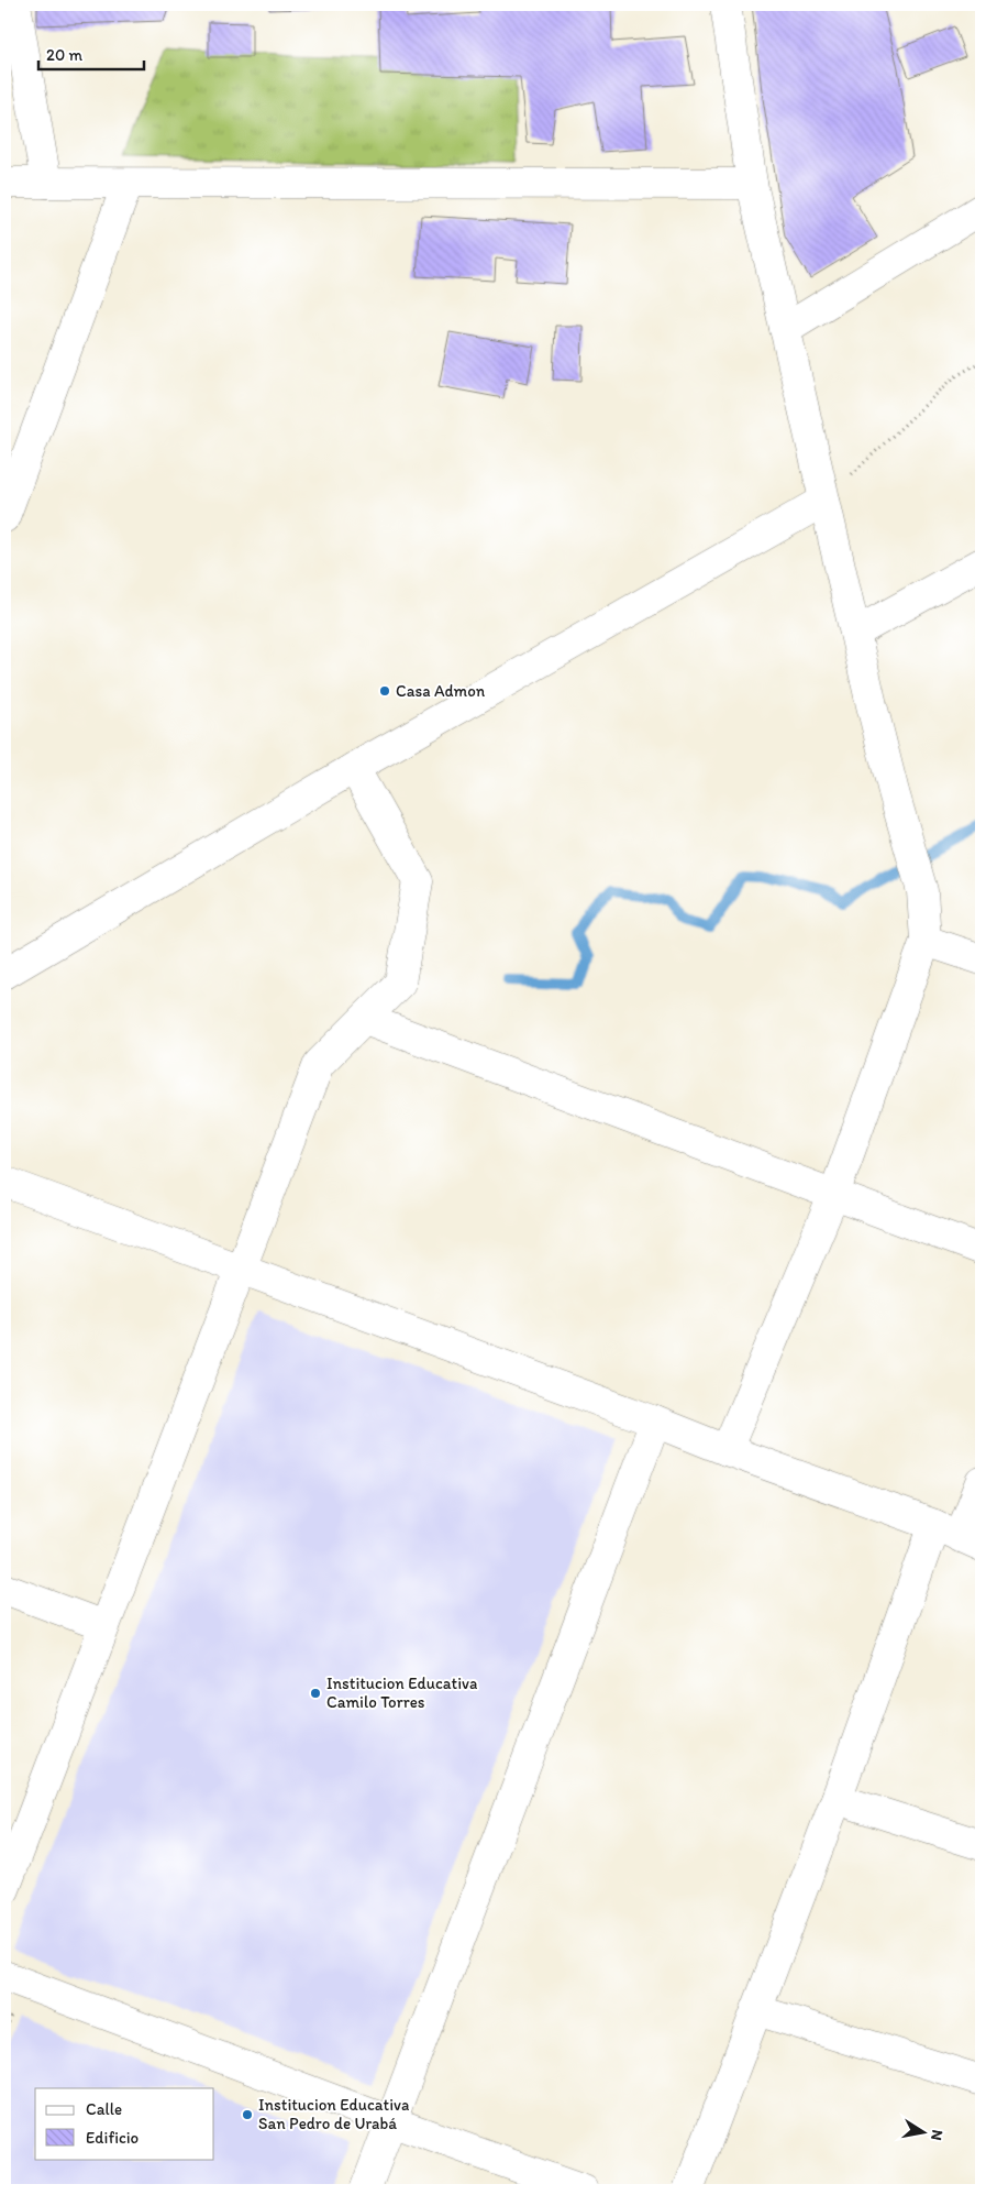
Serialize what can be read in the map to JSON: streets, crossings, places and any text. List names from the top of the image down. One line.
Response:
{"places":["Casa Admon","Institucion Educativa Camilo Torres","Institucion Educativa San Pedro de Urabá"],"legend":["Calle","Edificio"],"scale_bar":"20 m","north":"right"}
